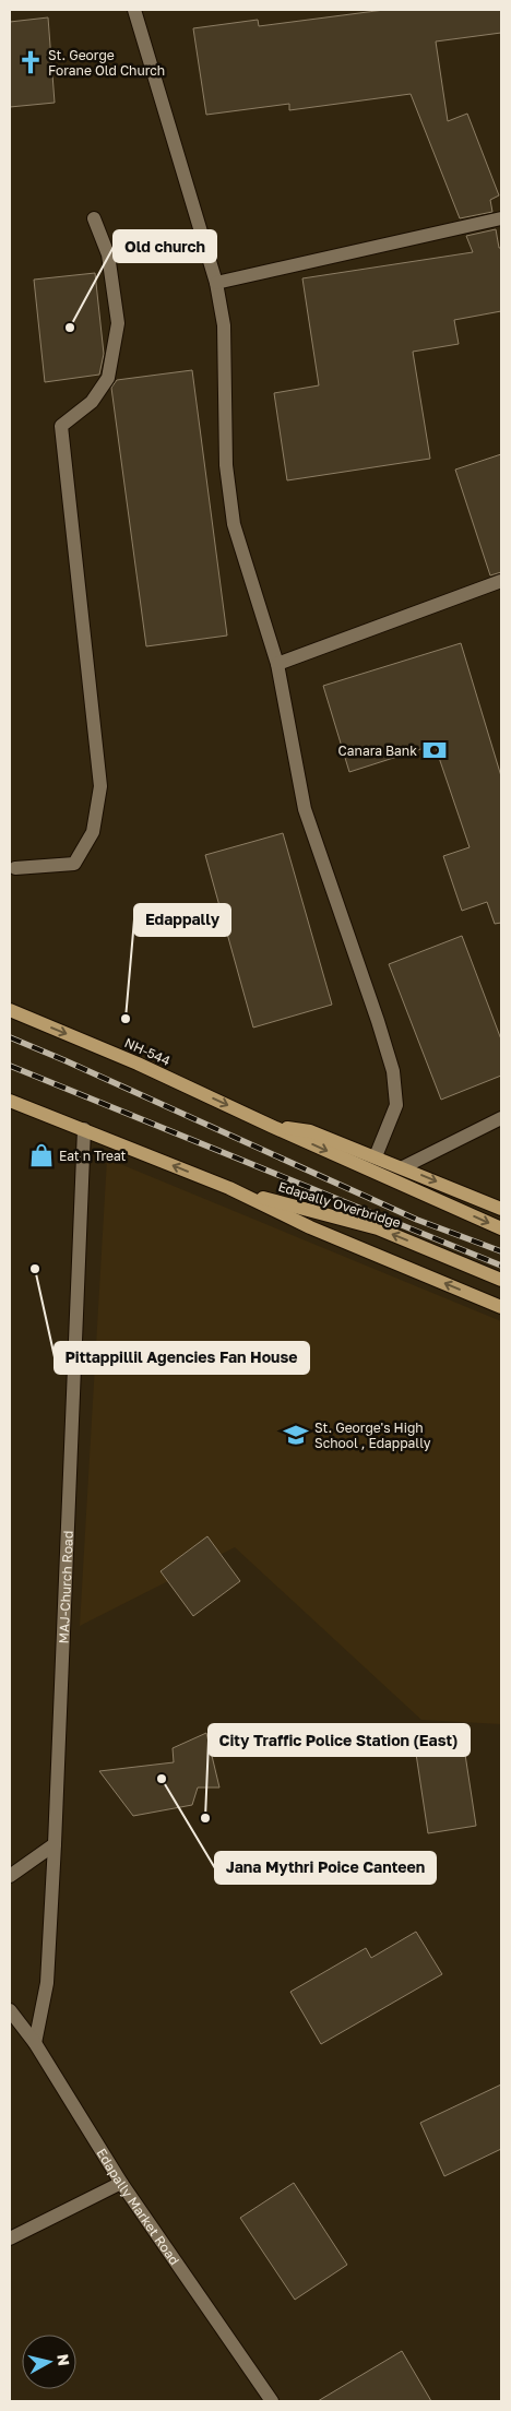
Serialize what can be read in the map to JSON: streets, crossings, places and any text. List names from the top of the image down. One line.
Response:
{"streets":{"main road":["NH-544","Edapally Overbridge"],"street":["MAJ-Church Road","Edapally Market Road"]},"crossings":[["MAJ-Church Road","Edapally Market Road"]],"places":{"church":["St. George Forane Old Church"],"other":["Old church","Edappally","Pittappillil Agencies Fan House","Jana Mythri Poice Canteen","City Traffic Police Station (East)"],"bank":["Canara Bank"],"shop":["Eat n Treat"],"school or university":["St. George's High School , Edappally"]},"north":"right"}
